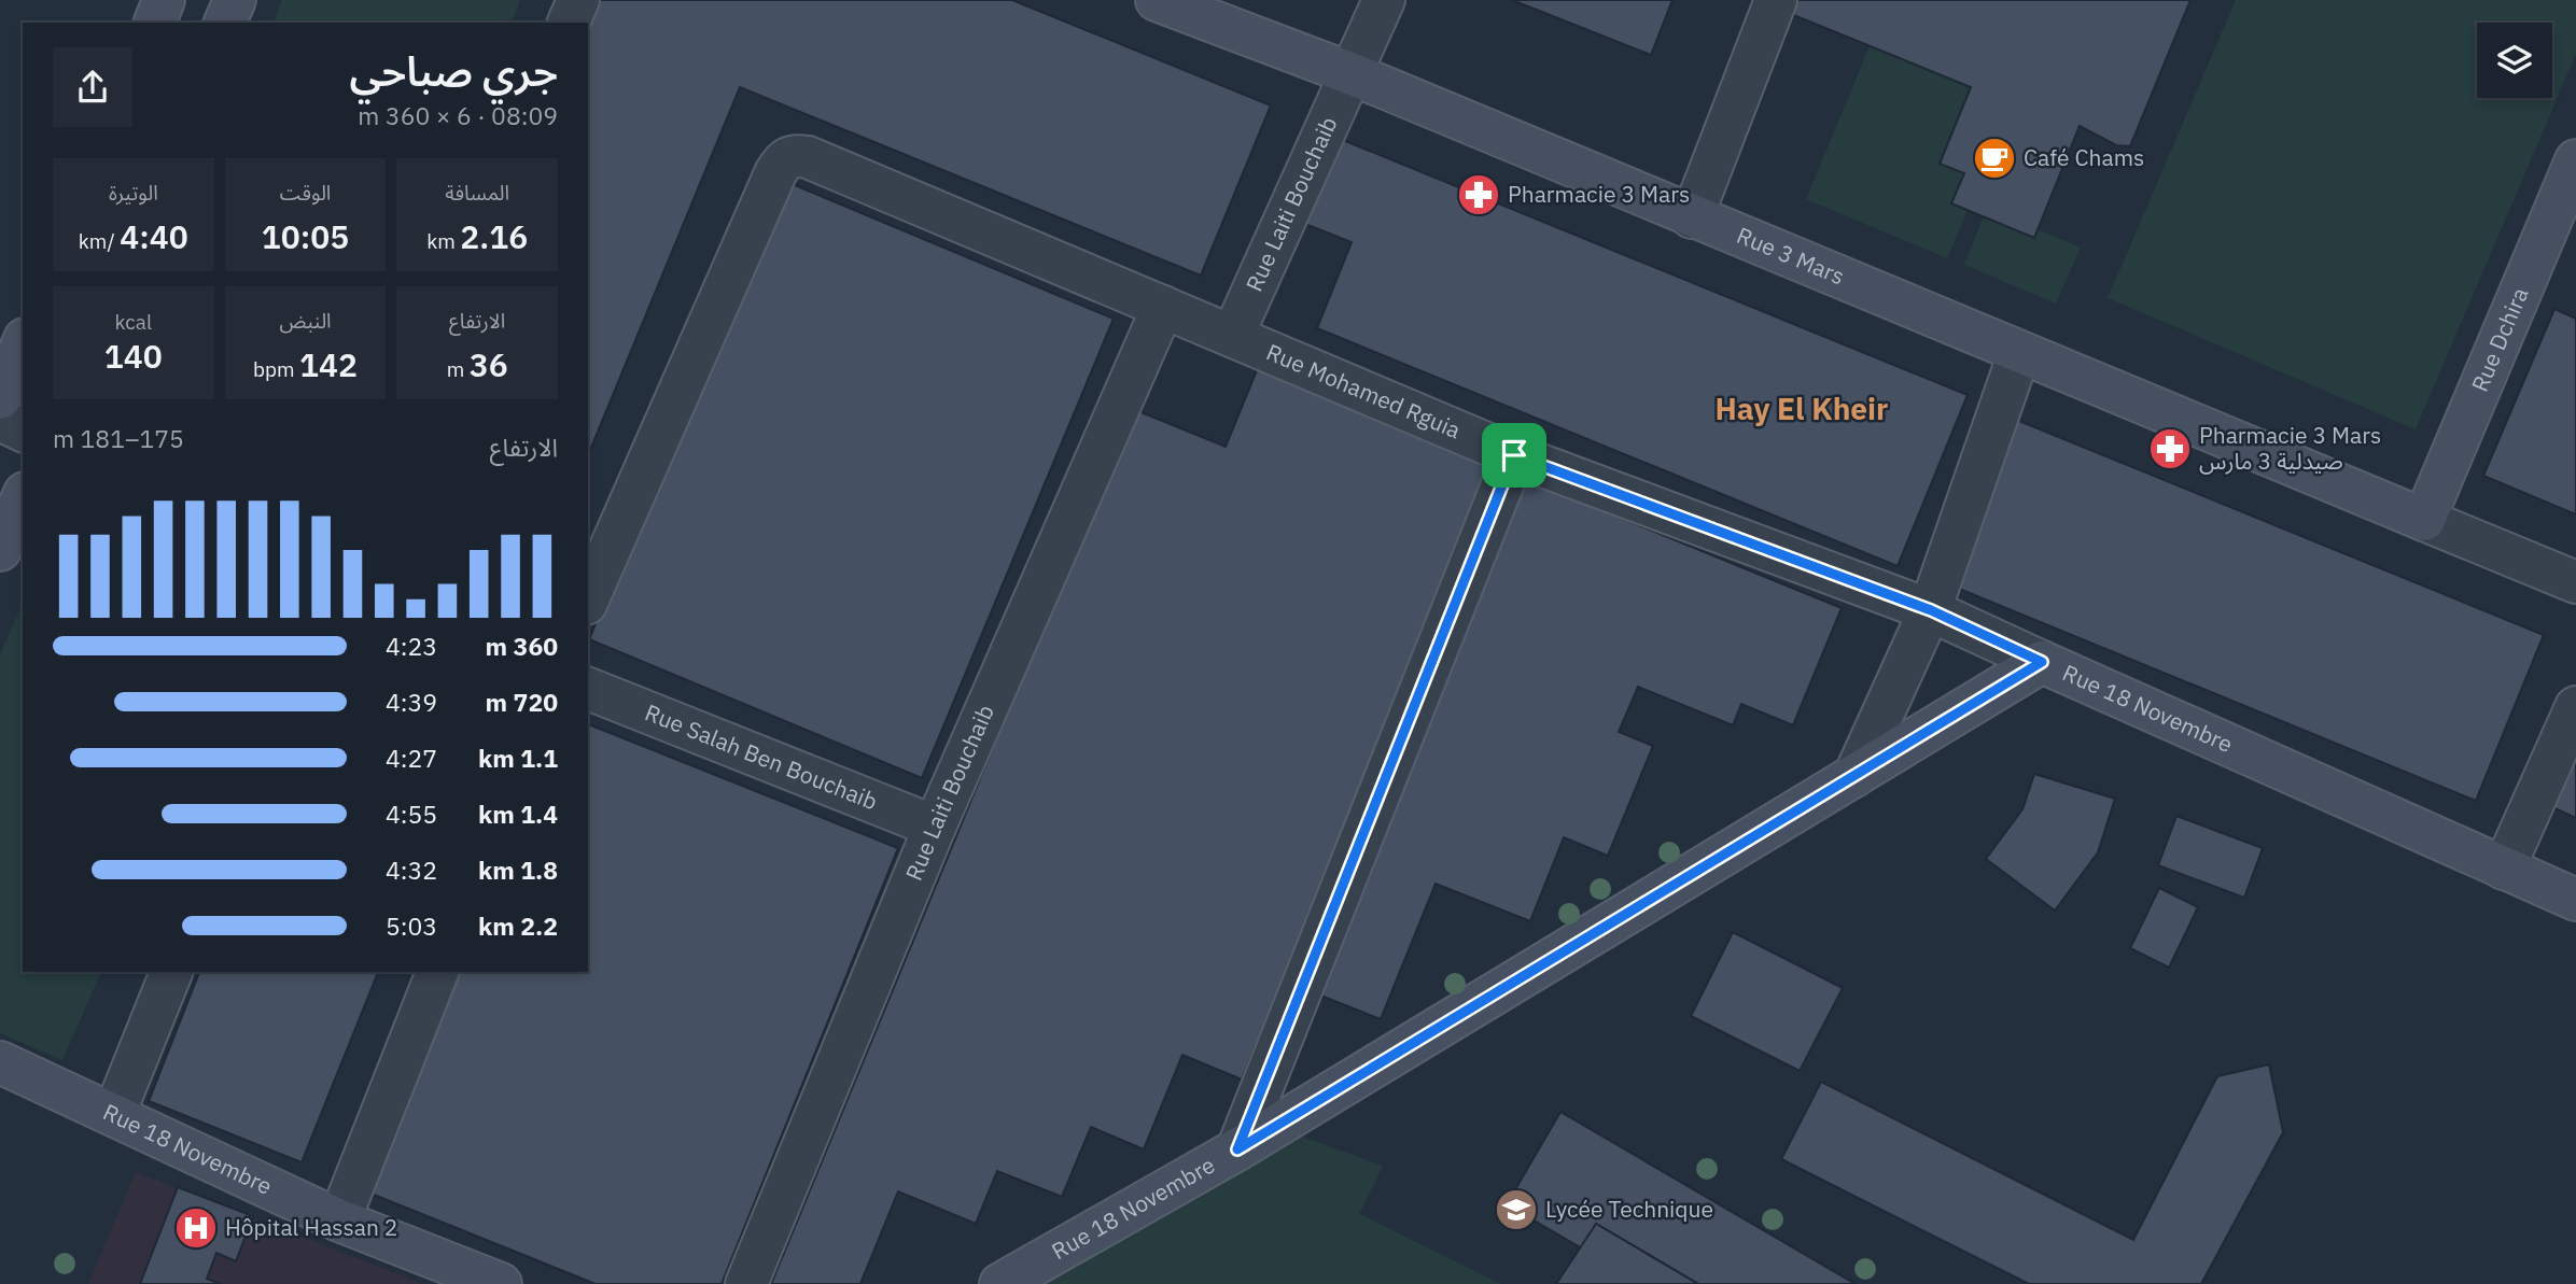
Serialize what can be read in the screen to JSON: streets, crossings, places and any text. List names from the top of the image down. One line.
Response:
{"streets":{"street":["Rue Laiti Bouchaib","Rue 3 Mars","Rue Dchira","Rue Mohamed Rguia","Rue 18 Novembre","Rue Salah Ben Bouchaib"]},"crossings":[["Rue Laiti Bouchaib","Rue 3 Mars"],["Rue Laiti Bouchaib","Rue Mohamed Rguia"],["Rue Laiti Bouchaib","Rue Salah Ben Bouchaib"],["Rue 3 Mars","Rue Dchira"],["Rue Mohamed Rguia","Rue 18 Novembre"]],"districts":["Hay El Kheir"],"places":{"cafe":["Café Chams"],"pharmacy":["Pharmacie 3 Mars","Pharmacie 3 Mars صيدلية 3 مارس"],"school or university":["Lycée Technique"],"hospital":["Hôpital Hassan 2"]},"page":{"heading":["جري صباحي","08:09 · 6 × 360 m"],"stats":[["المسافة","2.16 km"],["الوقت","10:05"],["الوتيرة","4:40 /km"],["الارتفاع","36 m"],["النبض","142 bpm"],["kcal","140"]],"chart":["الارتفاع","175–181 m"],"list":[{"name":"360 m","note":"4:23"},{"name":"720 m","note":"4:39"},{"name":"1.1 km","note":"4:27"},{"name":"1.4 km","note":"4:55"},{"name":"1.8 km","note":"4:32"},{"name":"2.2 km","note":"5:03"}]}}
